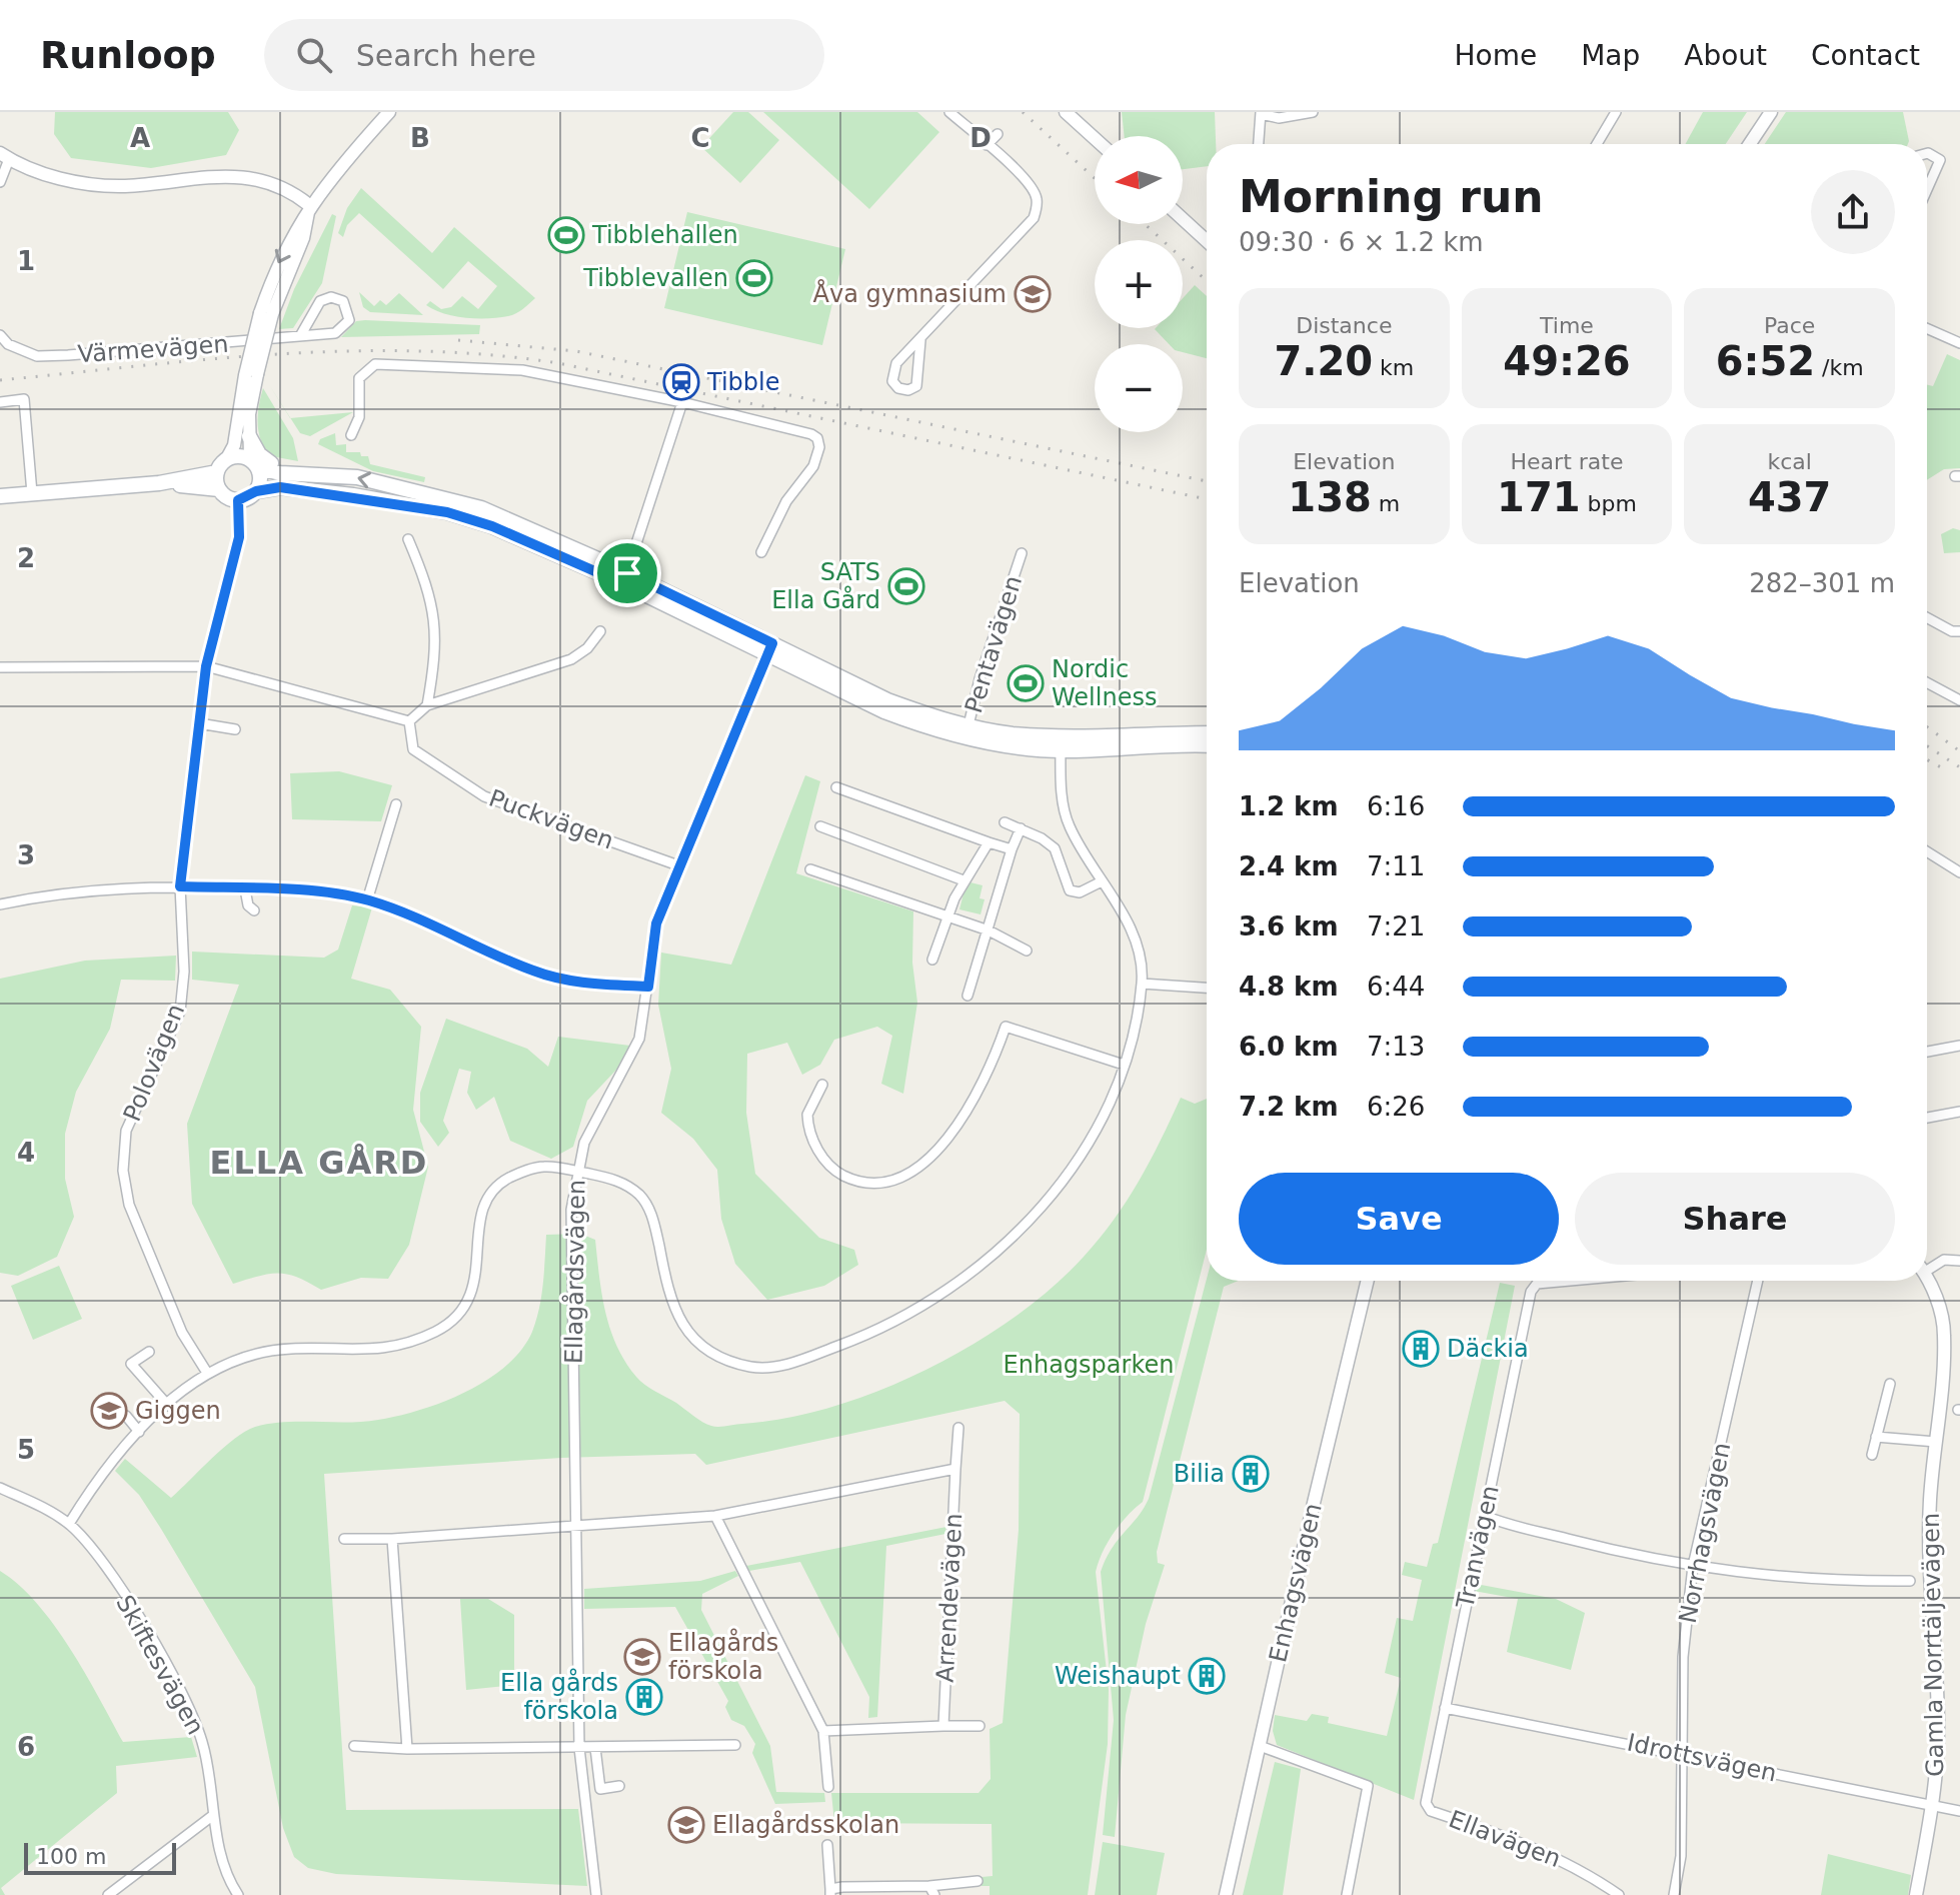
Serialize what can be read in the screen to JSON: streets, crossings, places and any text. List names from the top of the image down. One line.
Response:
{"streets":{"street":["Värmevägen","Pentavägen","Puckvägen","Polovägen","Ellagårdsvägen","Norrhagsvägen","Tranvägen","Enhagsvägen","Arrendevägen","Gamla Norrtäljevägen","Skiftesvägen","Idrottsvägen","Ellavägen"]},"crossings":[["Puckvägen","Ellagårdsvägen"],["Norrhagsvägen","Idrottsvägen"],["Tranvägen","Idrottsvägen"],["Tranvägen","Ellavägen"],["Gamla Norrtäljevägen","Idrottsvägen"]],"districts":["ELLA GÅRD"],"parks":["Enhagsparken"],"places":{"sports":["Tibblehallen","Tibblevallen","SATS Ella Gård","Nordic Wellness"],"school or university":["Åva gymnasium","Giggen","Ellagårds förskola","Ellagårdsskolan"],"station":["Tibble"],"building":["Däckia","Bilia","Weishaupt","Ella gårds förskola"]},"scale_bar":"100 m","north":"left","page":{"header":"Runloop","search":"Search here","nav":["Home","Map","About","Contact"],"map_buttons":["+","−"],"heading":["Morning run","09:30 · 6 × 1.2 km"],"stats":[["Distance","7.20 km"],["Time","49:26"],["Pace","6:52 /km"],["Elevation","138 m"],["Heart rate","171 bpm"],["kcal","437"]],"chart":["Elevation","282–301 m"],"list":[{"name":"1.2 km","note":"6:16"},{"name":"2.4 km","note":"7:11"},{"name":"3.6 km","note":"7:21"},{"name":"4.8 km","note":"6:44"},{"name":"6.0 km","note":"7:13"},{"name":"7.2 km","note":"6:26"}],"buttons":["Save","Share"],"scale":"100 m"},"grid":{"columns":["A","B","C","D"],"rows":["1","2","3","4","5","6"]}}
